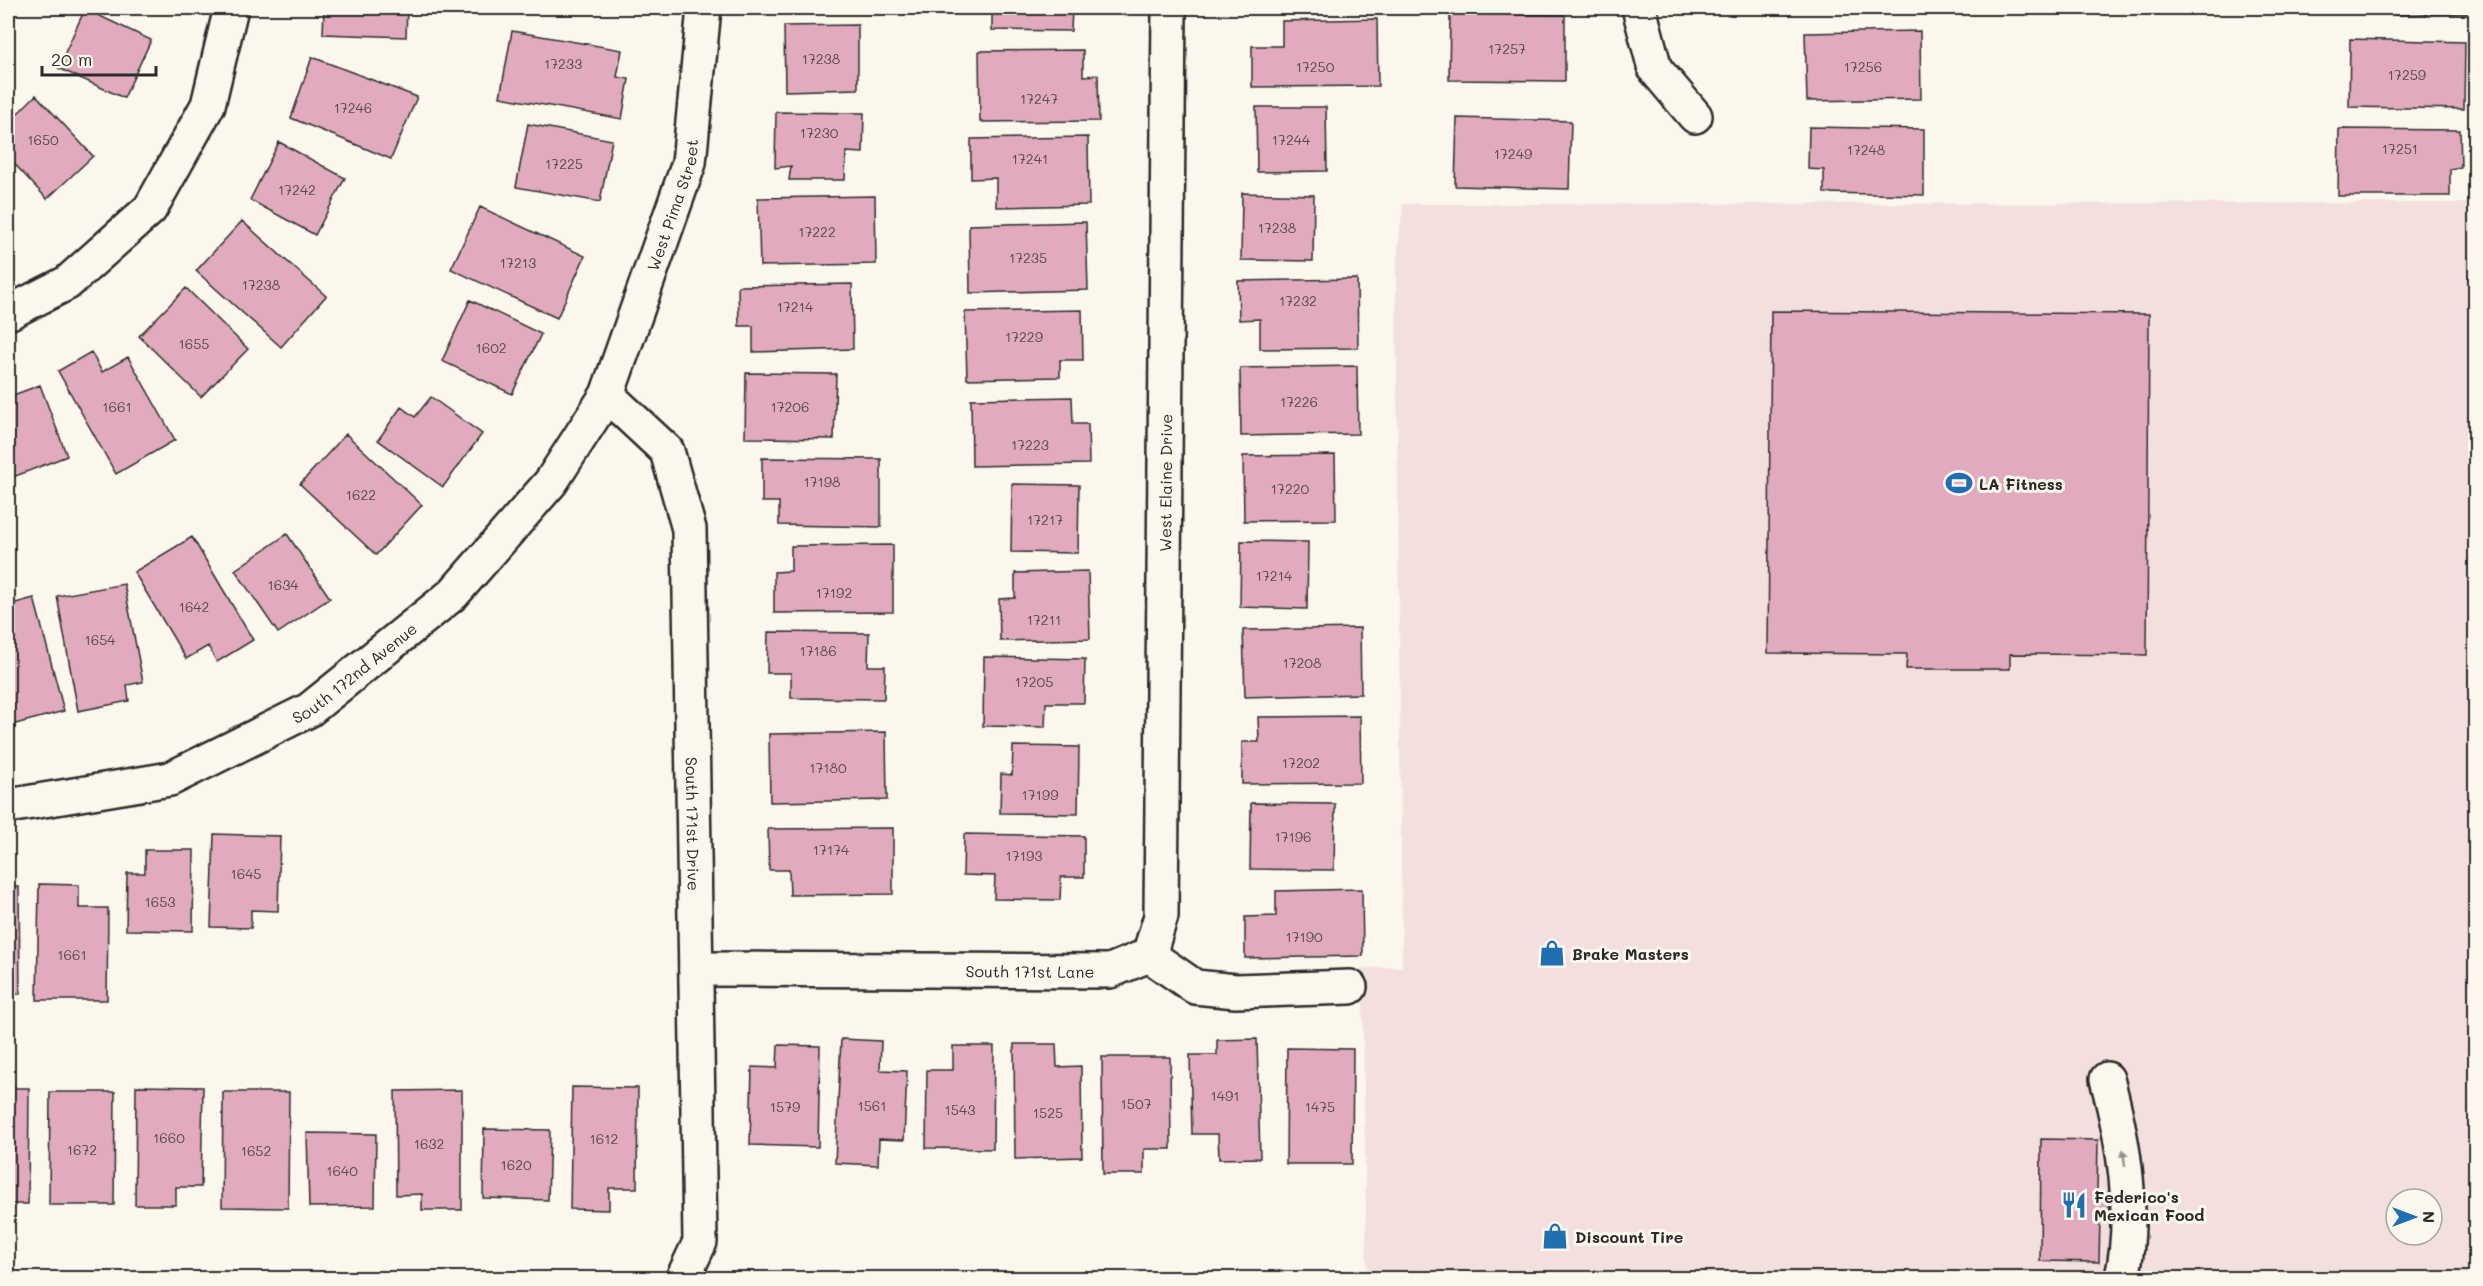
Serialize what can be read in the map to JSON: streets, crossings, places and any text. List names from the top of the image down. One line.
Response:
{"streets":{"street":["West Pima Street","West Elaine Drive","South 172nd Avenue","South 171st Drive","South 171st Lane"]},"crossings":[["West Pima Street","South 172nd Avenue"],["West Pima Street","South 171st Drive"],["West Elaine Drive","South 171st Lane"],["South 172nd Avenue","South 171st Drive"],["South 171st Drive","South 171st Lane"]],"places":{"sports":["LA Fitness"],"shop":["Brake Masters","Discount Tire"],"restaurant":["Federico's Mexican Food"]},"house_numbers":["17257","17238","17233","17250","17256","17259","17247","17246","17230","1650","17244","17251","17248","17249","17241","17225","17242","17238","17222","17235","17213","17238","17232","17214","17229","1655","1602","17226","1661","17206","17223","17198","17220","1622","17217","17214","1634","17192","1642","17211","1654","17186","17208","17205","17202","17180","17199","17196","17174","17193","1645","1653","17190","1661","1491","1507","1561","1579","1475","1543","1525","1660","1612","1632","1672","1652","1620","1640"],"scale_bar":"20 m","north":"right"}
